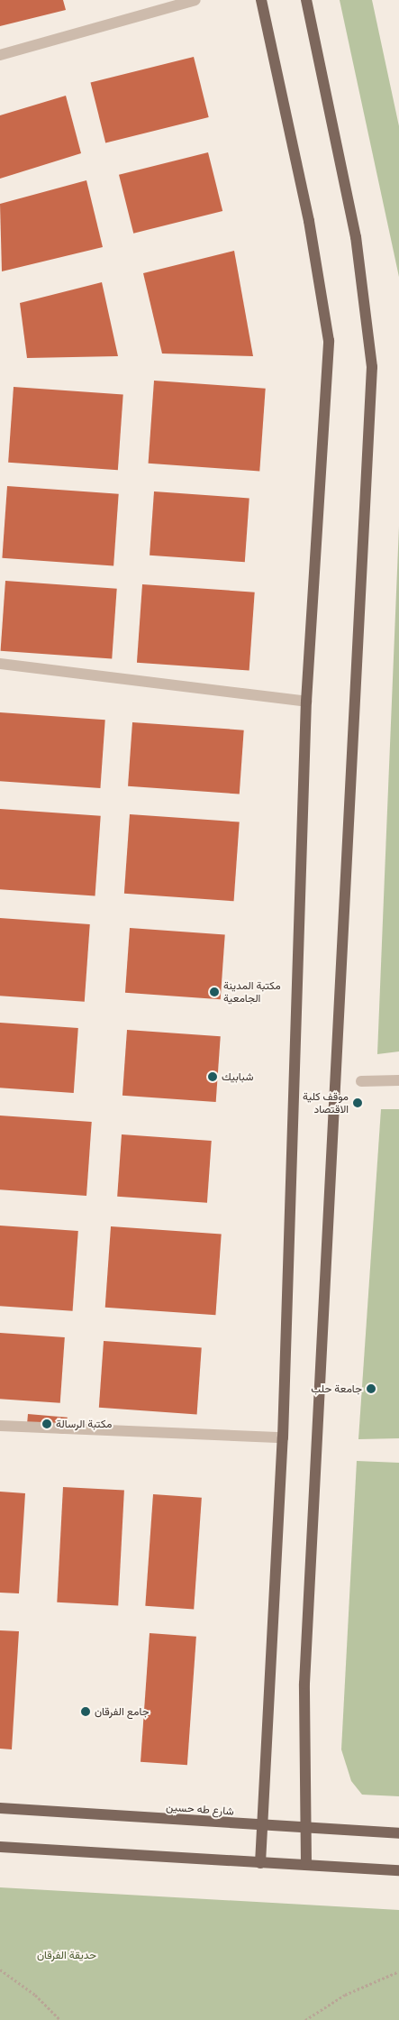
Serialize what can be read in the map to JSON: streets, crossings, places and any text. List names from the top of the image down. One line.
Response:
{"streets":{"main road":["شارع طه حسين"]},"parks":["حديقة الفرقان"],"places":["مكتبة المدينة الجامعية","شبابيك","موقف كلية الاقتصاد","جامعة حلب","مكتبة الرسالة","جامع الفرقان"]}
